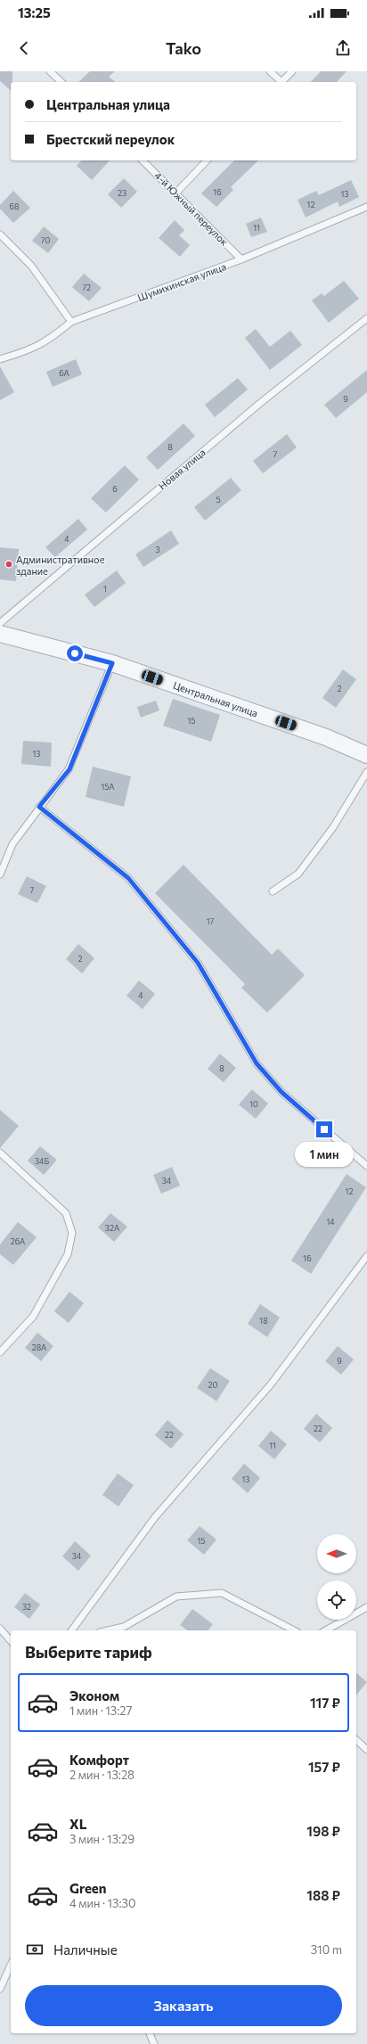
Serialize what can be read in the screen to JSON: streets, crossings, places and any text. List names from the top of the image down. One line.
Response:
{"streets":{"street":["Центральная улица"],"lane":["4-й Южный переулок","Шумихинская улица","Новая улица"]},"crossings":[["4-й Южный переулок","Шумихинская улица"]],"places":["Административное здание"],"house_numbers":["16","23","13","12","68","11","70","72","6А","9","8","7","6","5","4","3","1","2","15","13","15А","7","17","2","4","8","10","34Б","34","12","14","32А","26А","16","18","28А","9","20","22","22","11","13","15","34","32"],"north":"left","page":{"status":"13:25","header":"Tako","banner":["Центральная улица","Брестский переулок"],"bubble":"1 мин","heading":"Выберите тариф","list":[{"name":"Эконом","note":"1 мин · 13:27","value":"117 ₽"},{"name":"Комфорт","note":"2 мин · 13:28","value":"157 ₽"},{"name":"XL","note":"3 мин · 13:29","value":"198 ₽"},{"name":"Green","note":"4 мин · 13:30","value":"188 ₽"}],"pay":["Наличные","310 m"],"buttons":"Заказать"}}
